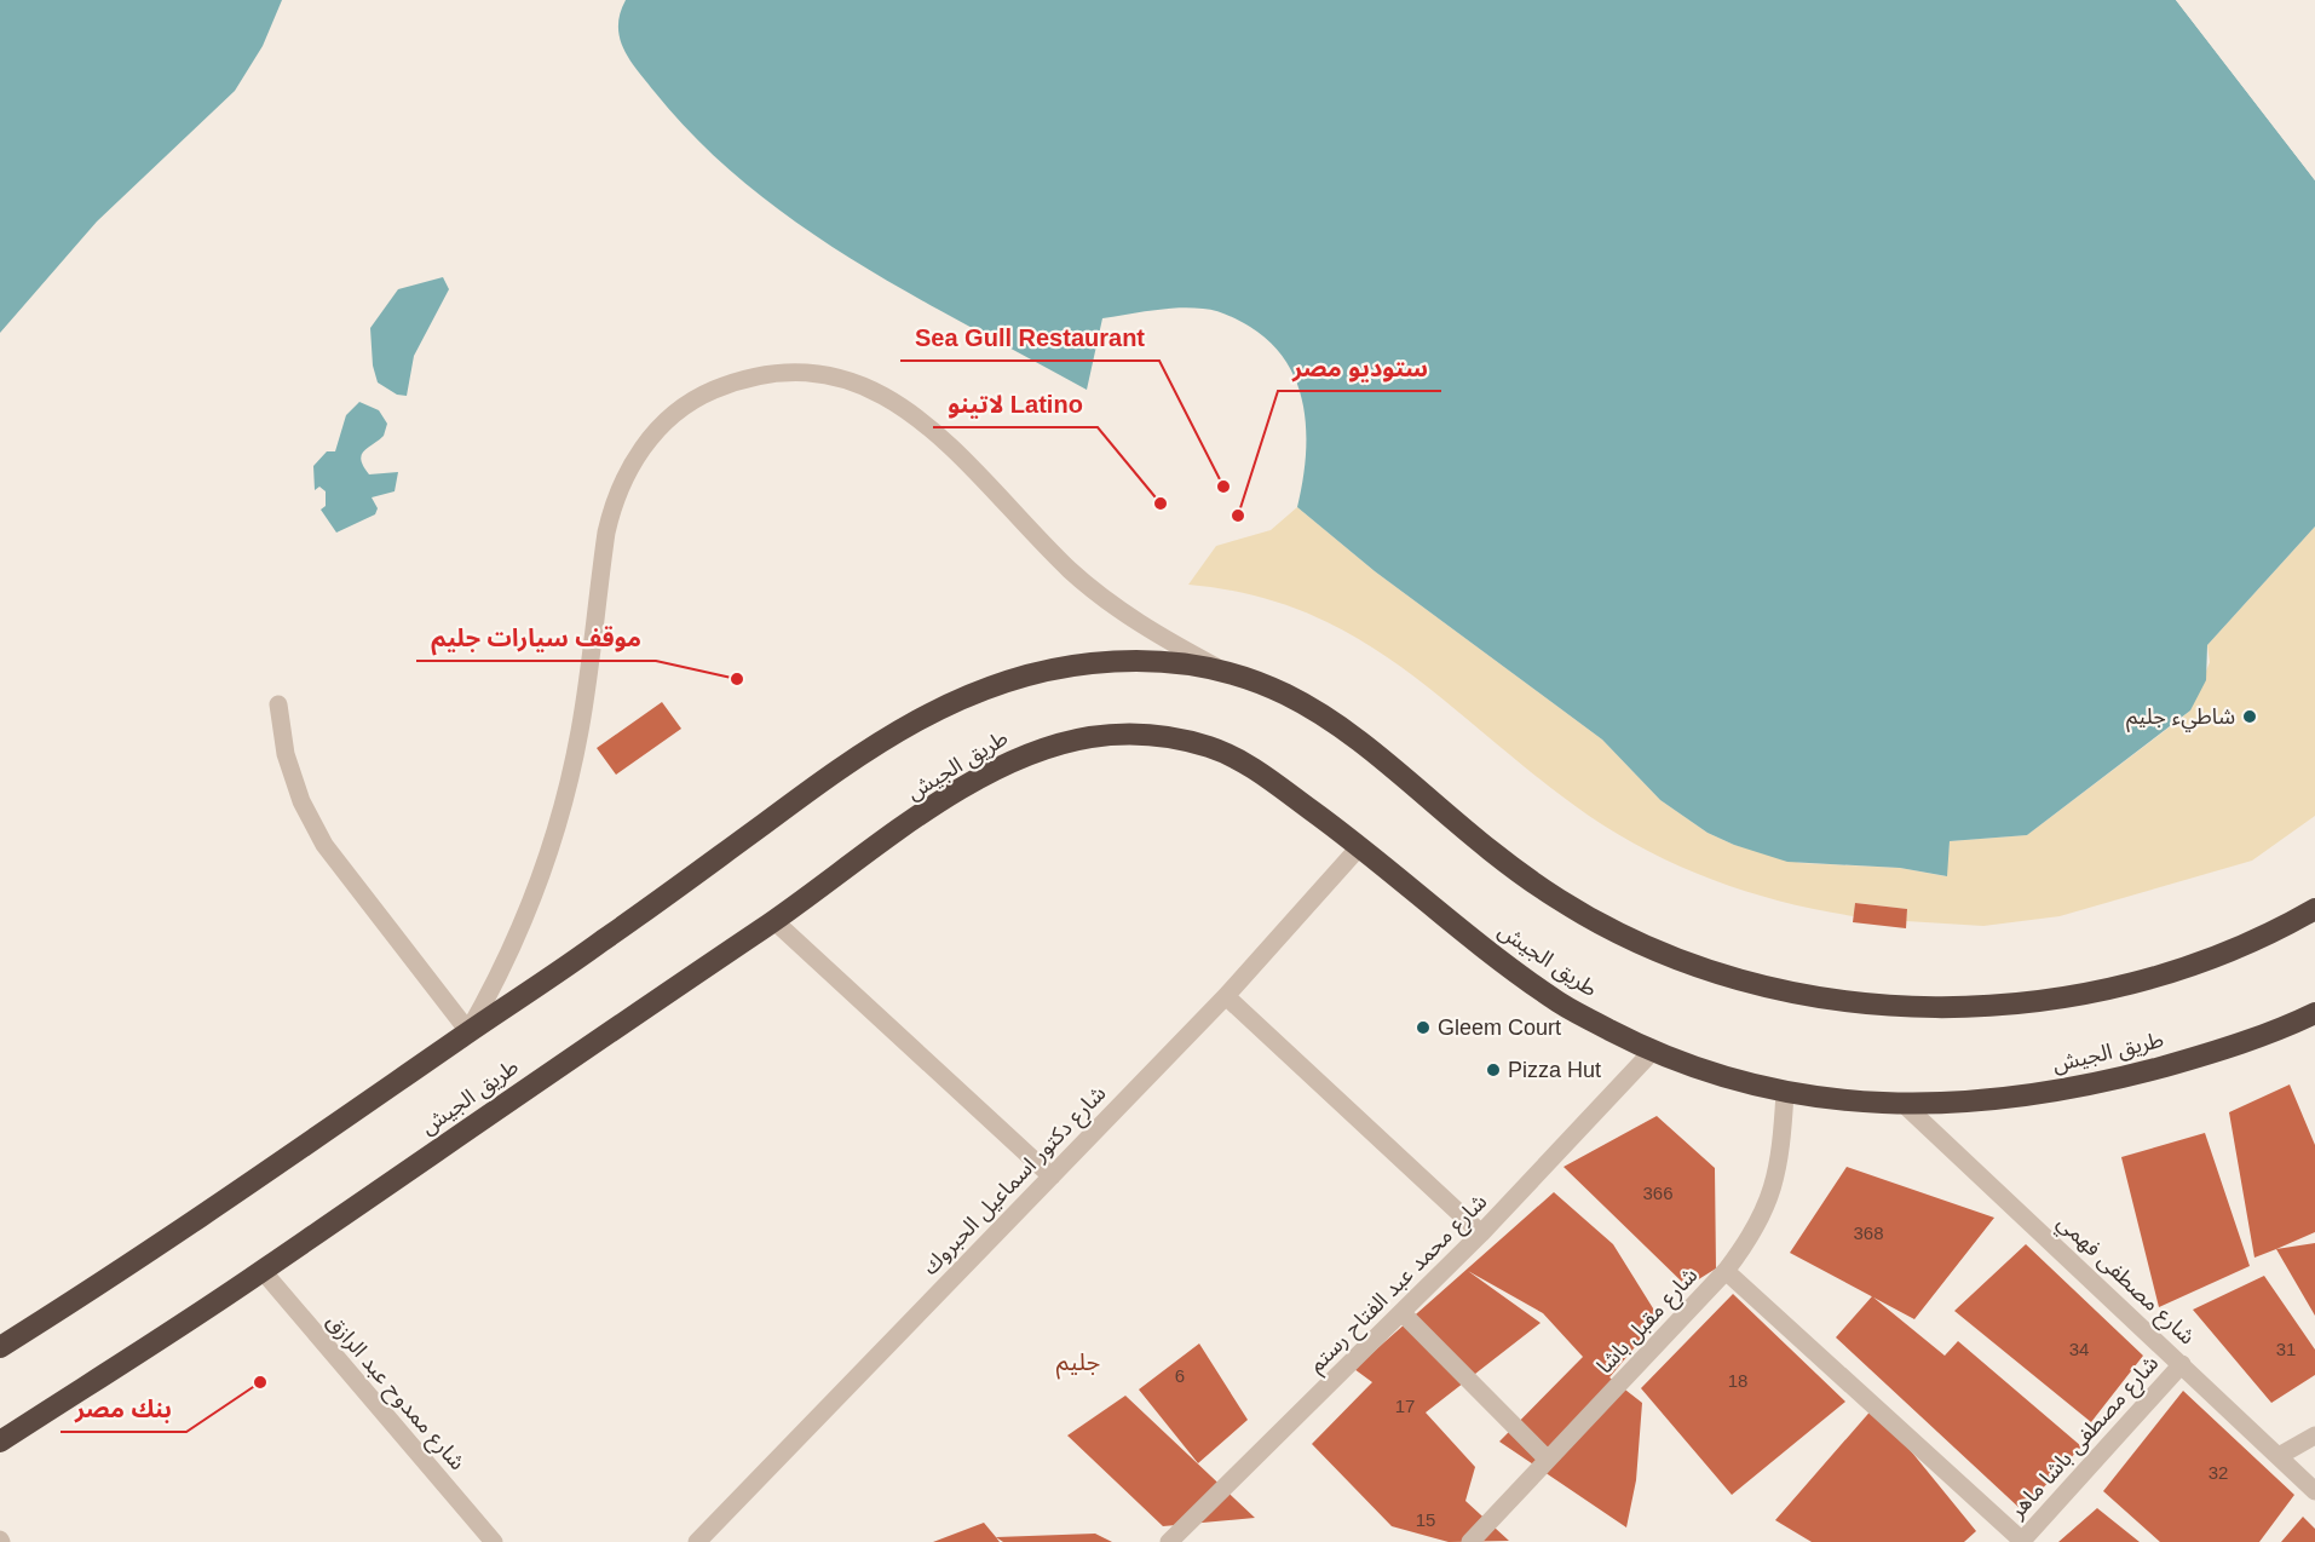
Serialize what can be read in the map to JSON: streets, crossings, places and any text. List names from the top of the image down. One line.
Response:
{"streets":{"highway":["طريق الجيش"],"street":["شارع دكتور اسماعيل الحبروك","شارع مصطفى فهمي","شارع محمد عبد الفتاح رستم","شارع مقبل باشا","شارع ممدوح عبد الرازق","شارع مصطفى باشا ماهر"]},"crossings":[["طريق الجيش","شارع دكتور اسماعيل الحبروك"],["طريق الجيش","شارع مصطفى فهمي"],["طريق الجيش","شارع محمد عبد الفتاح رستم"],["طريق الجيش","شارع مقبل باشا"],["طريق الجيش","شارع ممدوح عبد الرازق"],["شارع مصطفى فهمي","شارع مصطفى باشا ماهر"]],"districts":["جليم"],"places":["Sea Gull Restaurant","لاتينو Latino","ستوديو مصر","موقف سيارات جليم","شاطيء جليم","Gleem Court","Pizza Hut","بنك مصر"],"house_numbers":["366","368","34","31","6","18","17","32","15"]}
